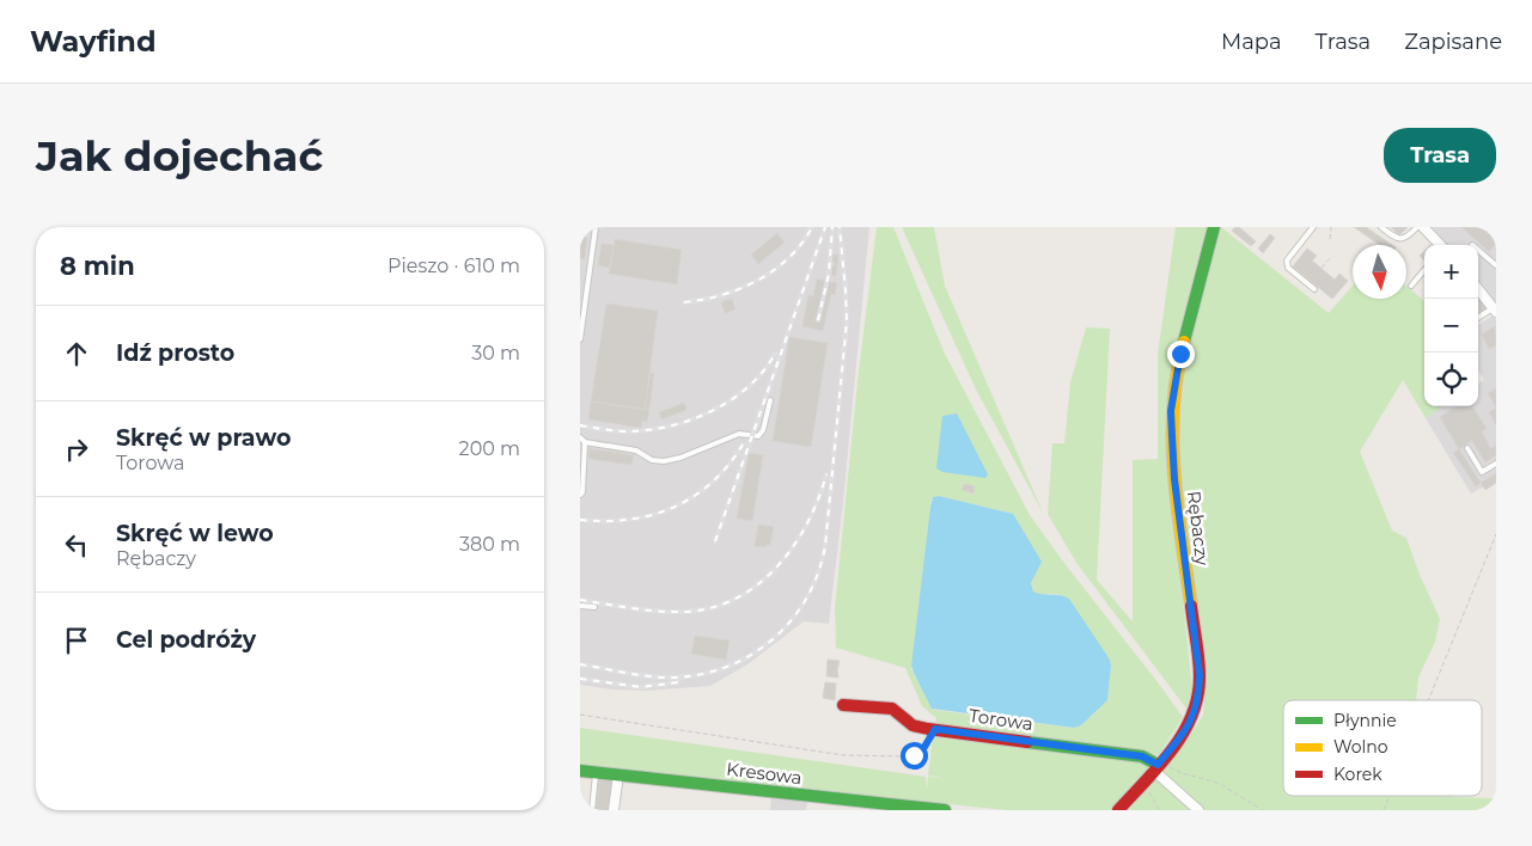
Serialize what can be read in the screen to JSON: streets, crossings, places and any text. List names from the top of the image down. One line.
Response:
{"streets":{"street":["Rębaczy","Torowa","Kresowa"]},"crossings":[["Rębaczy","Torowa"]],"legend":["Płynnie","Wolno","Korek"],"north":"bottom","page":{"header":"Wayfind","nav":["Mapa","Trasa","Zapisane"],"buttons":"Trasa","title":"Jak dojechać","heading":["8 min","Pieszo · 610 m"],"map_buttons":["+","−"],"list":[["Idź prosto","30 m"],["Skręć w prawo","Torowa","200 m"],["Skręć w lewo","Rębaczy","380 m"],"Cel podróży"]}}
